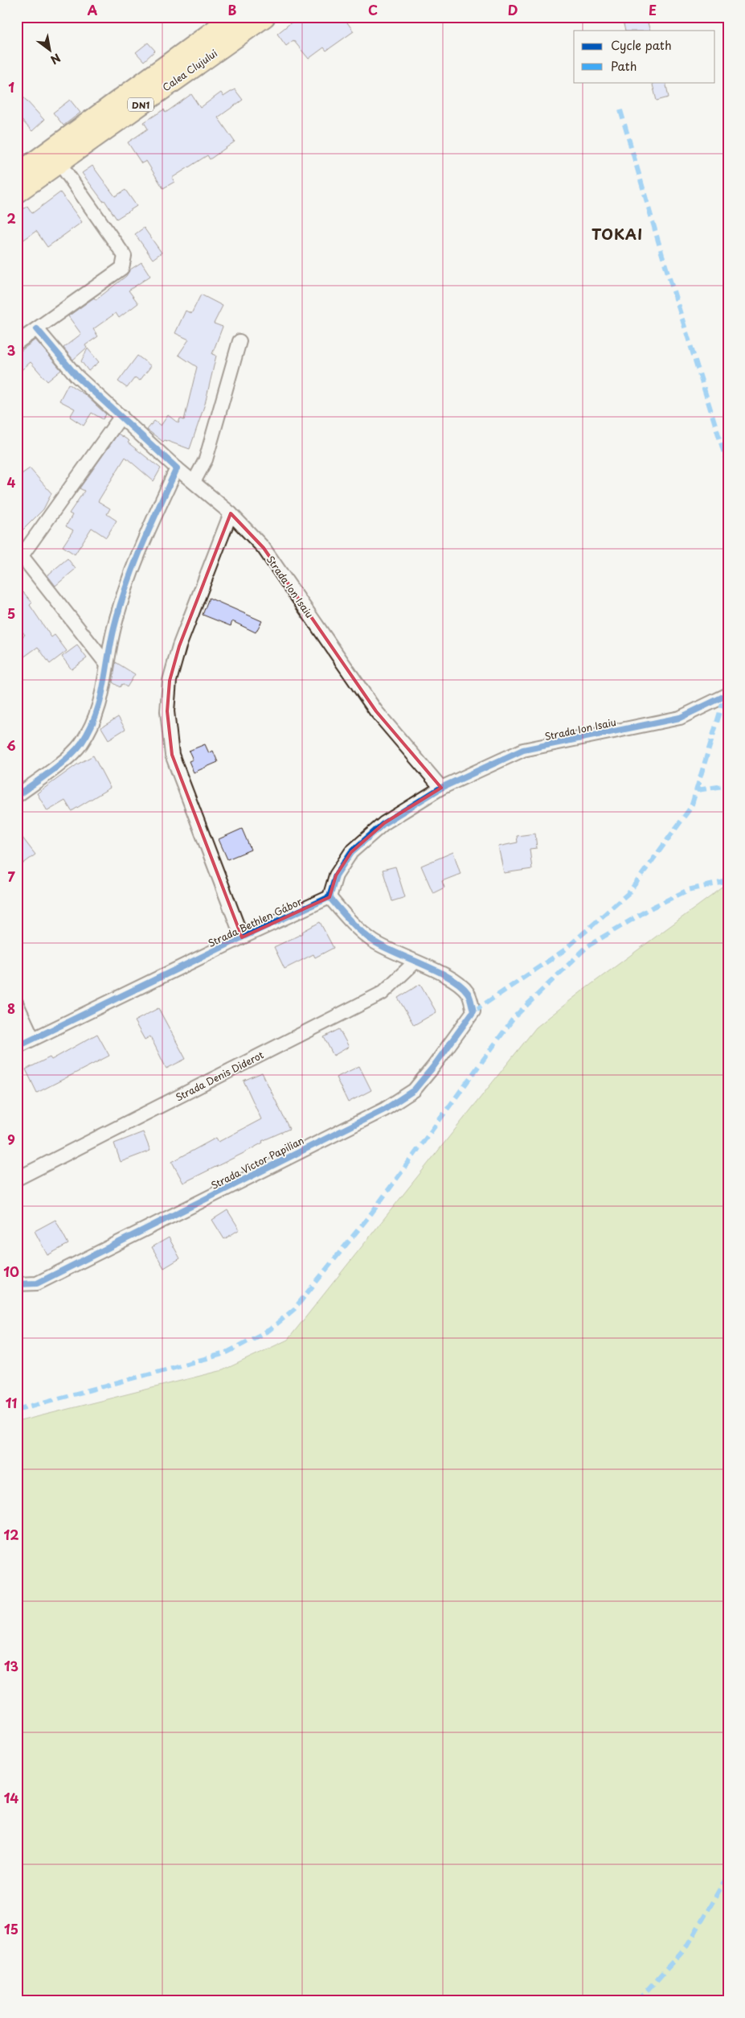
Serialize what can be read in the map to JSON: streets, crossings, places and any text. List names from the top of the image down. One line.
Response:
{"streets":{"main road":["Calea Clujului","DN1"],"street":["Strada Ion Isaiu","Strada Bethlen Gábor","Strada Denis Diderot","Strada Victor Papilian"]},"crossings":[["Strada Denis Diderot","Strada Victor Papilian"]],"districts":["TOKAI"],"legend":["Cycle path","Path"],"north":"bottom right","grid":{"columns":["A","B","C","D","E"],"rows":["1","2","3","4","5","6","7","8","9","10","11","12","13","14","15"]}}
